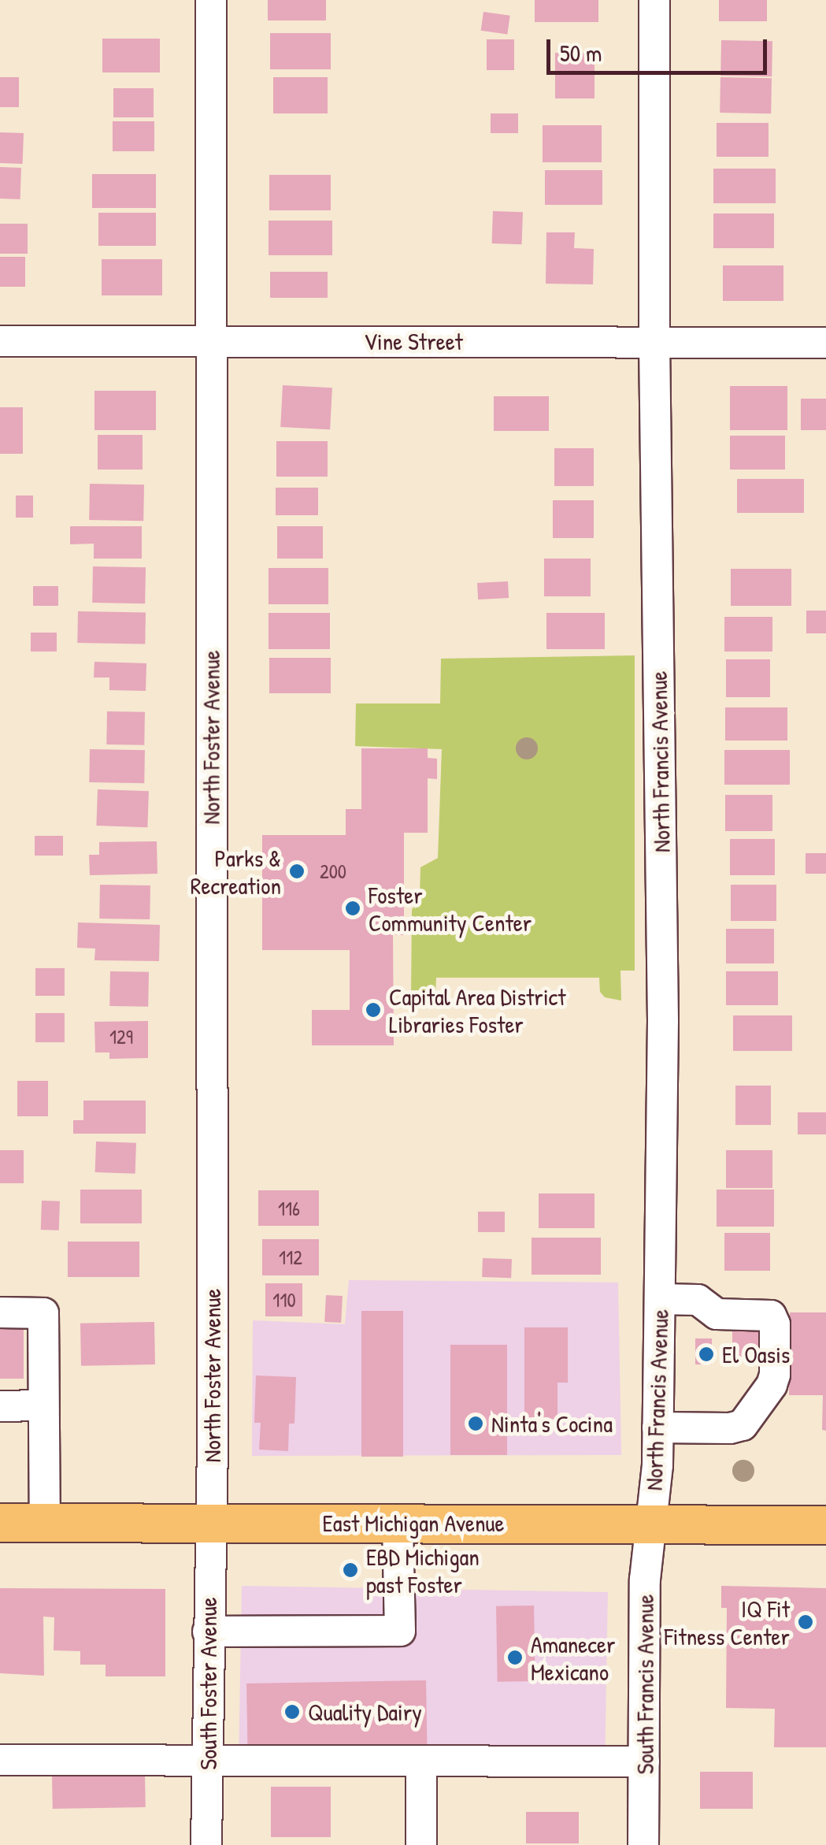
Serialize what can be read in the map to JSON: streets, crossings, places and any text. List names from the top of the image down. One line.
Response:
{"streets":{"main road":["East Michigan Avenue"],"street":["Vine Street","North Foster Avenue","North Francis Avenue","South Foster Avenue","South Francis Avenue"]},"crossings":[["Vine Street","North Foster Avenue"],["Vine Street","North Francis Avenue"],["North Foster Avenue","East Michigan Avenue"],["North Foster Avenue","South Foster Avenue"],["North Francis Avenue","East Michigan Avenue"],["North Francis Avenue","South Francis Avenue"],["East Michigan Avenue","South Foster Avenue"],["East Michigan Avenue","South Francis Avenue"]],"places":["Parks & Recreation","Foster Community Center","Capital Area District Libraries Foster","El Oasis","Ninta's Cocina","EBD Michigan past Foster","IQ Fit Fitness Center","Amanecer Mexicano","Quality Dairy"],"house_numbers":["200","129","116","112","110"],"scale_bar":"50 m"}
